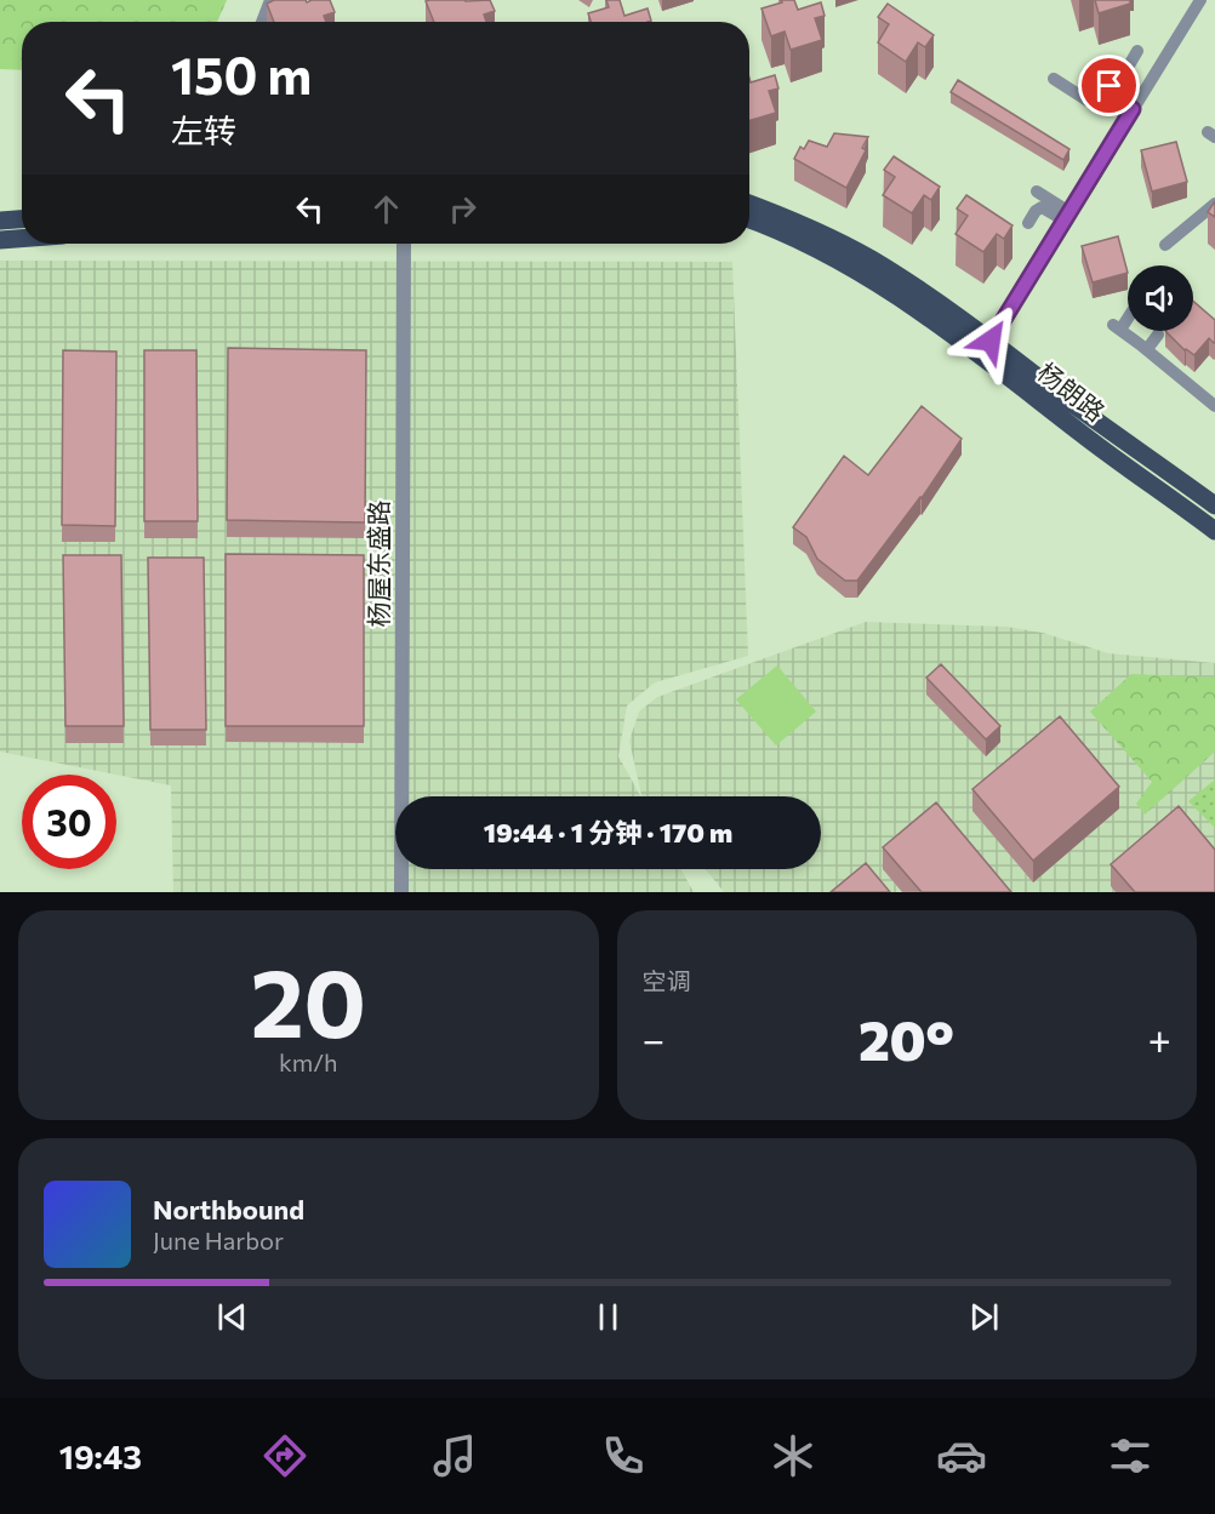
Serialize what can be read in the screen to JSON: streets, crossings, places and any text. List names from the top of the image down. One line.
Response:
{"streets":{"main road":["杨朗路"],"street":["杨屋东盛路"]},"page":{"turn":["150 m","左转"],"limit":"30","trip":"19:44 · 1 分钟 · 170 m","tile":[["20","km/h"],"空调"],"heat":["−","20°","+"],"song":["Northbound","June Harbor"],"tabs":"19:43"}}
